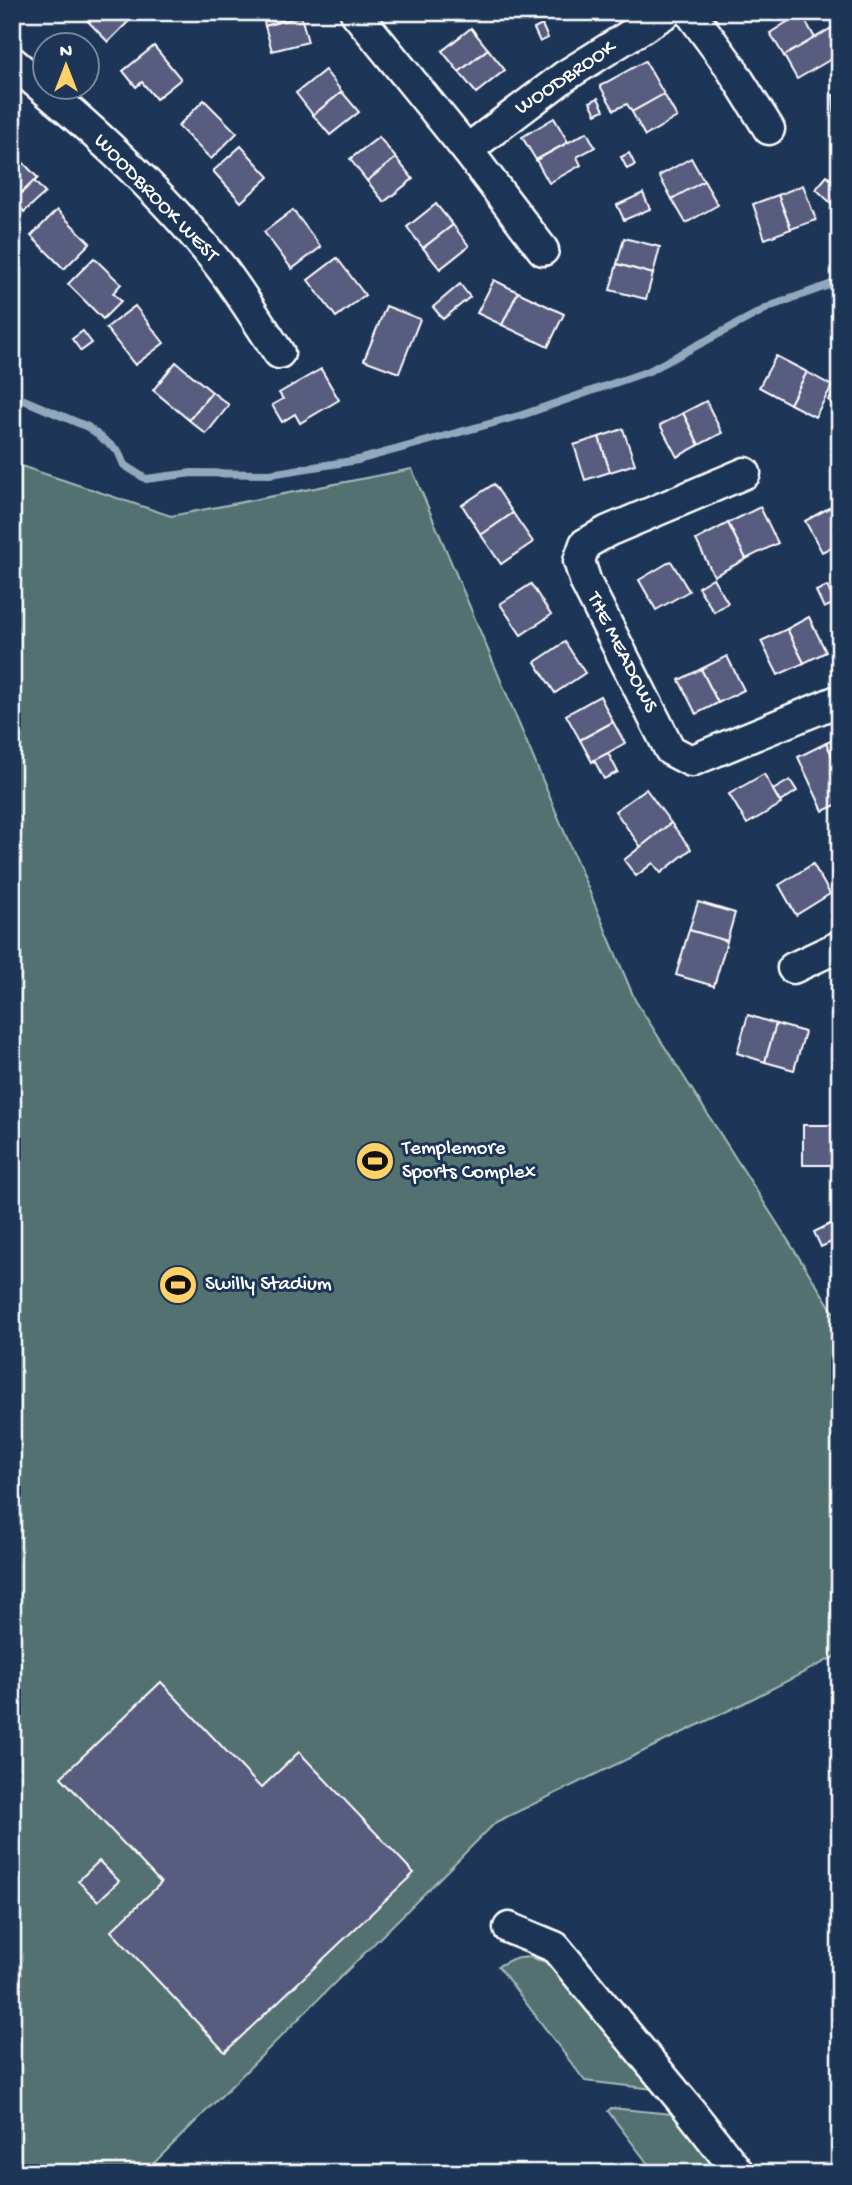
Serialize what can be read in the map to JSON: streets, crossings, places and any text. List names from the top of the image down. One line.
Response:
{"streets":{"street":["WOODBROOK","WOODBROOK WEST","THE MEADOWS"]},"places":{"sports":["Templemore Sports Complex","Swilly Stadium"]},"north":"top"}
